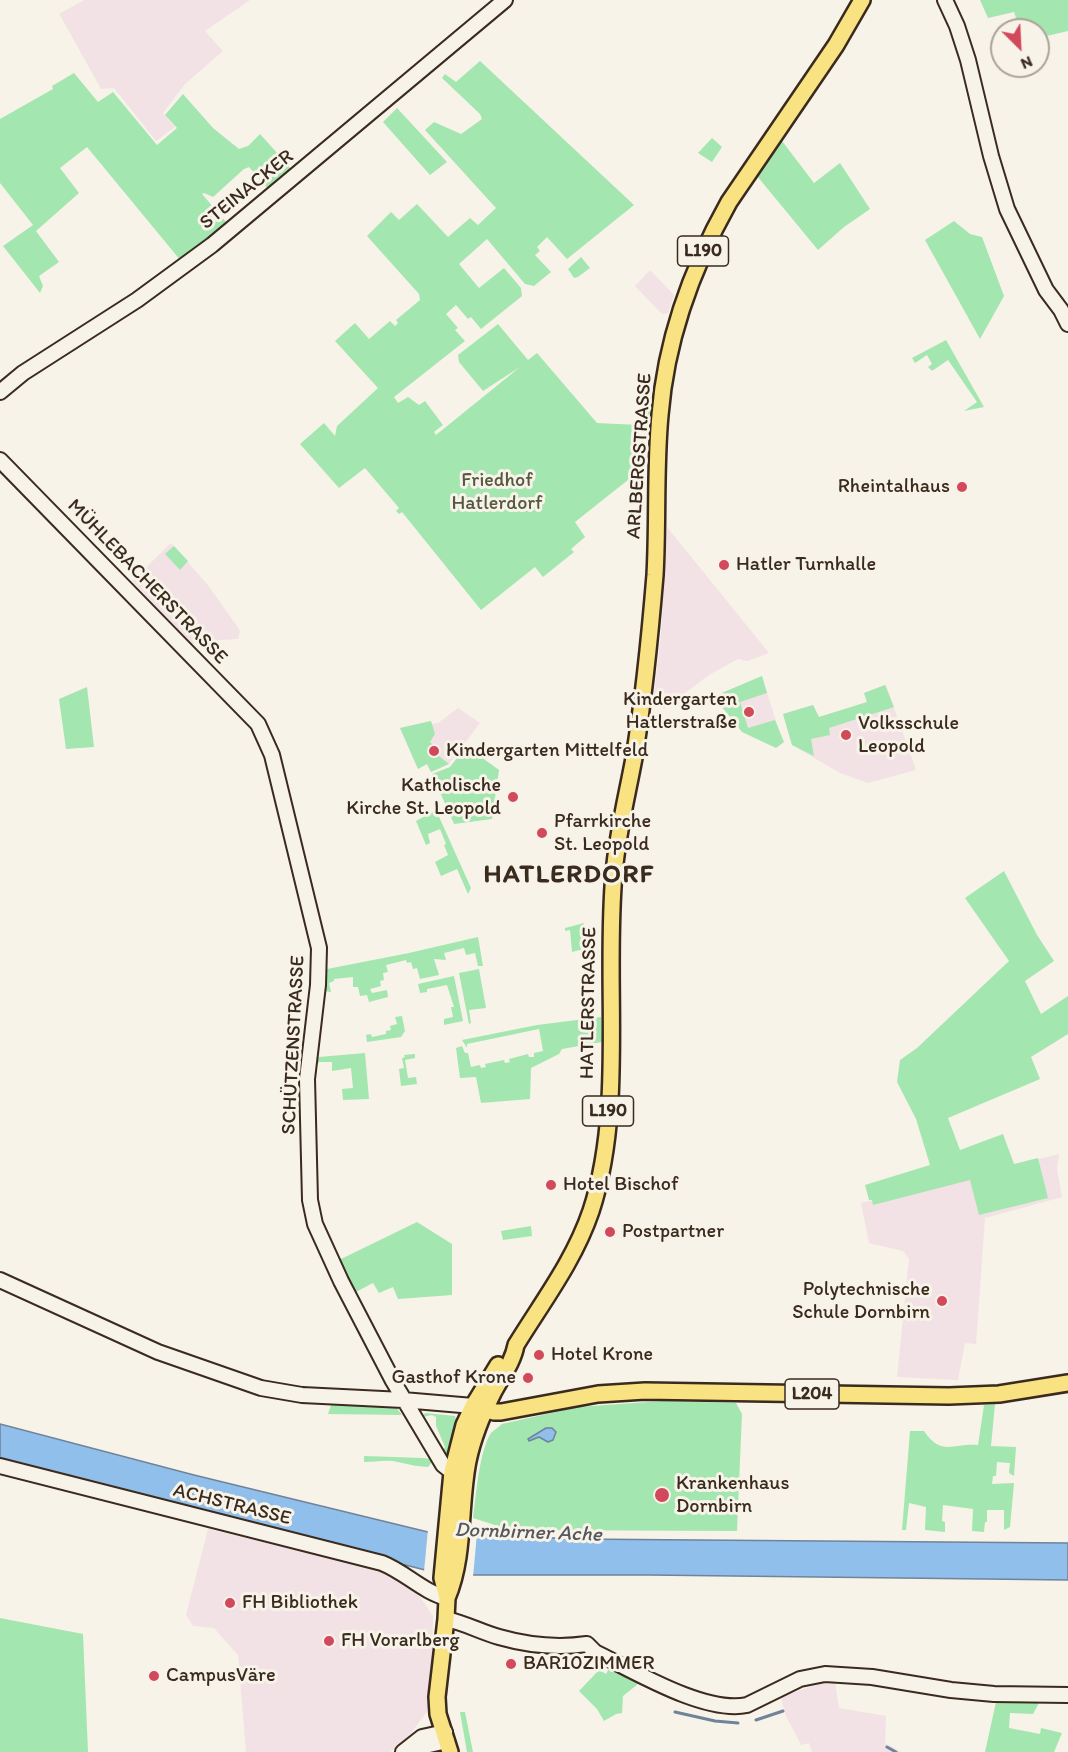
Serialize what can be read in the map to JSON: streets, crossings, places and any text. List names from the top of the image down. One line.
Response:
{"streets":{"main road":["L190","ARLBERGSTRASSE","HATLERSTRASSE","L204"],"street":["STEINACKER","MÜHLEBACHERSTRASSE","SCHÜTZENSTRASSE","ACHSTRASSE"]},"crossings":[["L190","HATLERSTRASSE"],["L190","ACHSTRASSE"],["ARLBERGSTRASSE","HATLERSTRASSE"],["MÜHLEBACHERSTRASSE","SCHÜTZENSTRASSE"],["HATLERSTRASSE","SCHÜTZENSTRASSE"],["HATLERSTRASSE","L204"]],"districts":["HATLERDORF"],"water":["Dornbirner Ache"],"parks":["Friedhof Hatlerdorf"],"places":["Rheintalhaus","Hatler Turnhalle","Kindergarten Hatlerstraße","Volksschule Leopold","Kindergarten Mittelfeld","Katholische Kirche St. Leopold","Pfarrkirche St. Leopold","Hotel Bischof","Postpartner","Polytechnische Schule Dornbirn","Hotel Krone","Gasthof Krone","Krankenhaus Dornbirn","FH Bibliothek","FH Vorarlberg","BAR10ZIMMER","CampusVäre"],"north":"bottom right"}
